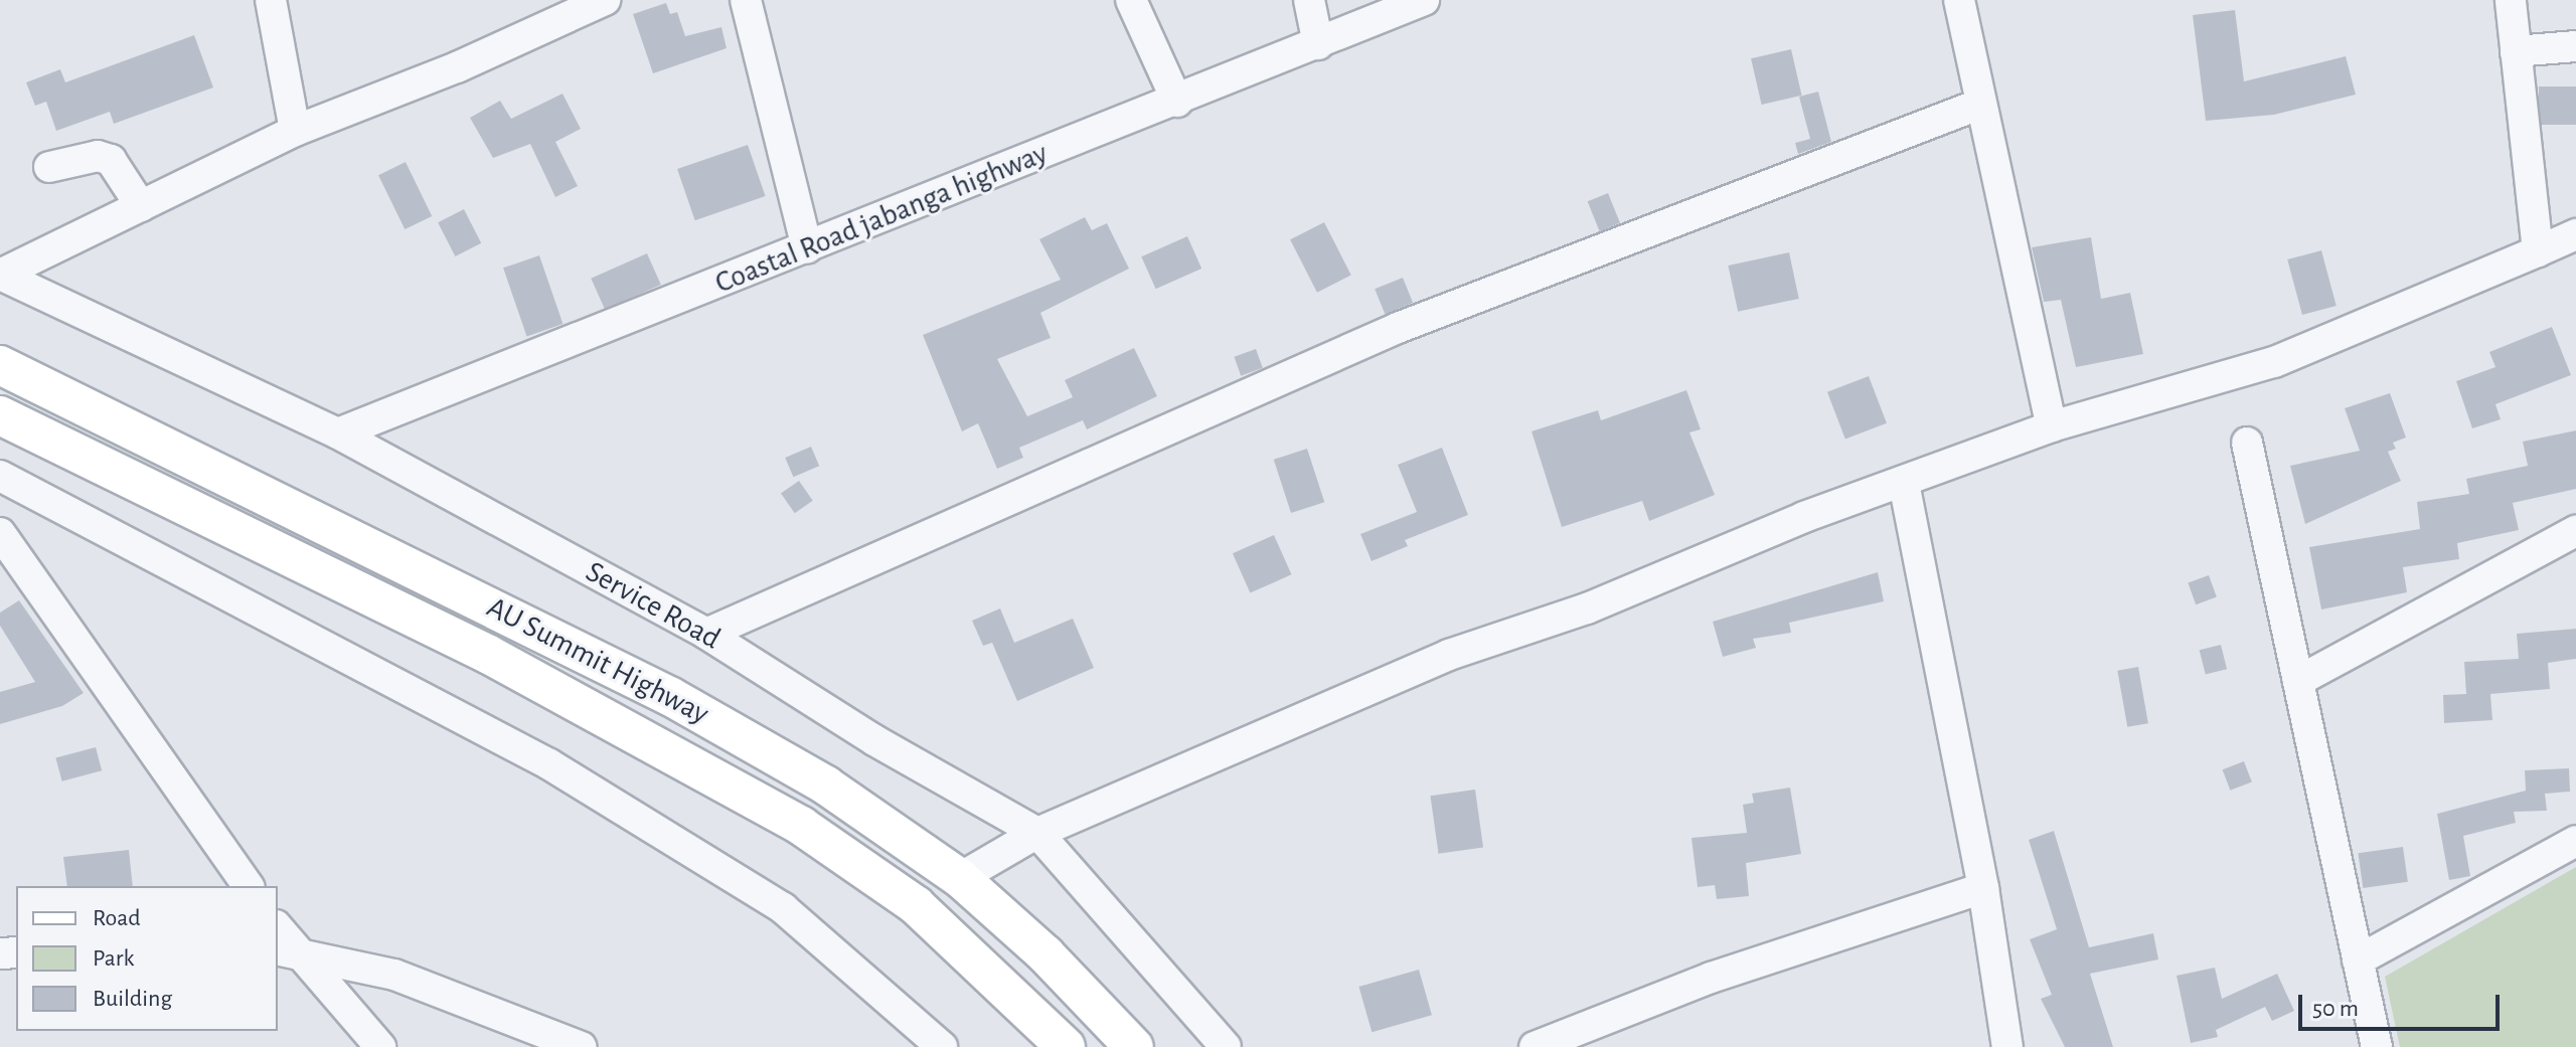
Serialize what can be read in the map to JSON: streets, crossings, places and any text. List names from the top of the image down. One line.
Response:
{"streets":{"main road":["AU Summit Highway"],"street":["Coastal Road jabanga highway","Service Road"]},"crossings":[["Coastal Road jabanga highway","Service Road"]],"legend":["Road","Park","Building"],"scale_bar":"50 m"}
